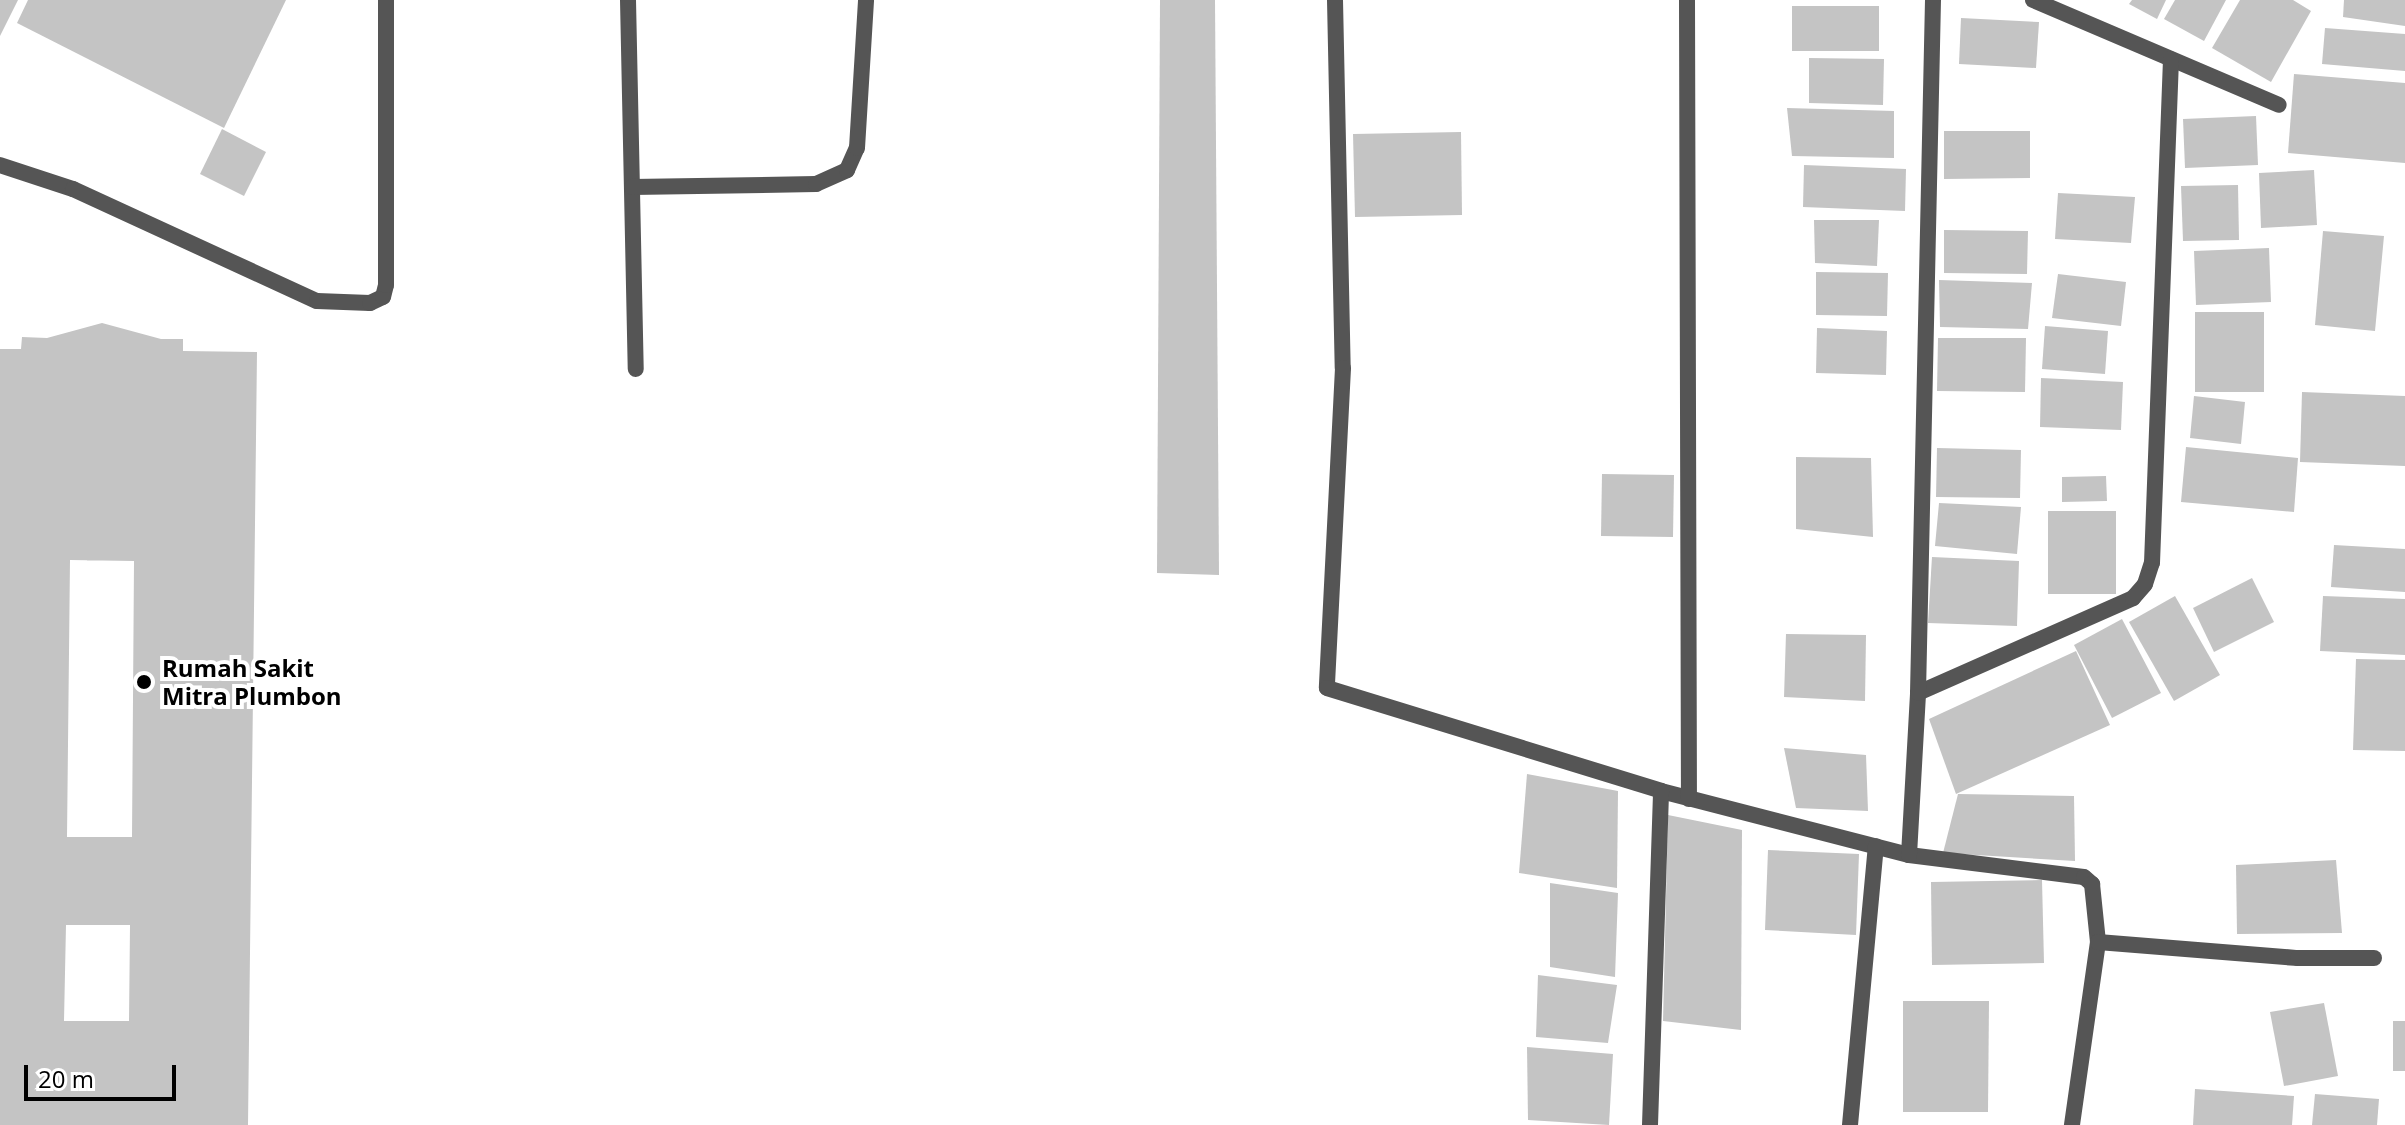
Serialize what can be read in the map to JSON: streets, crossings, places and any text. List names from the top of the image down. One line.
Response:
{"places":["Rumah Sakit Mitra Plumbon"],"scale_bar":"20 m"}
